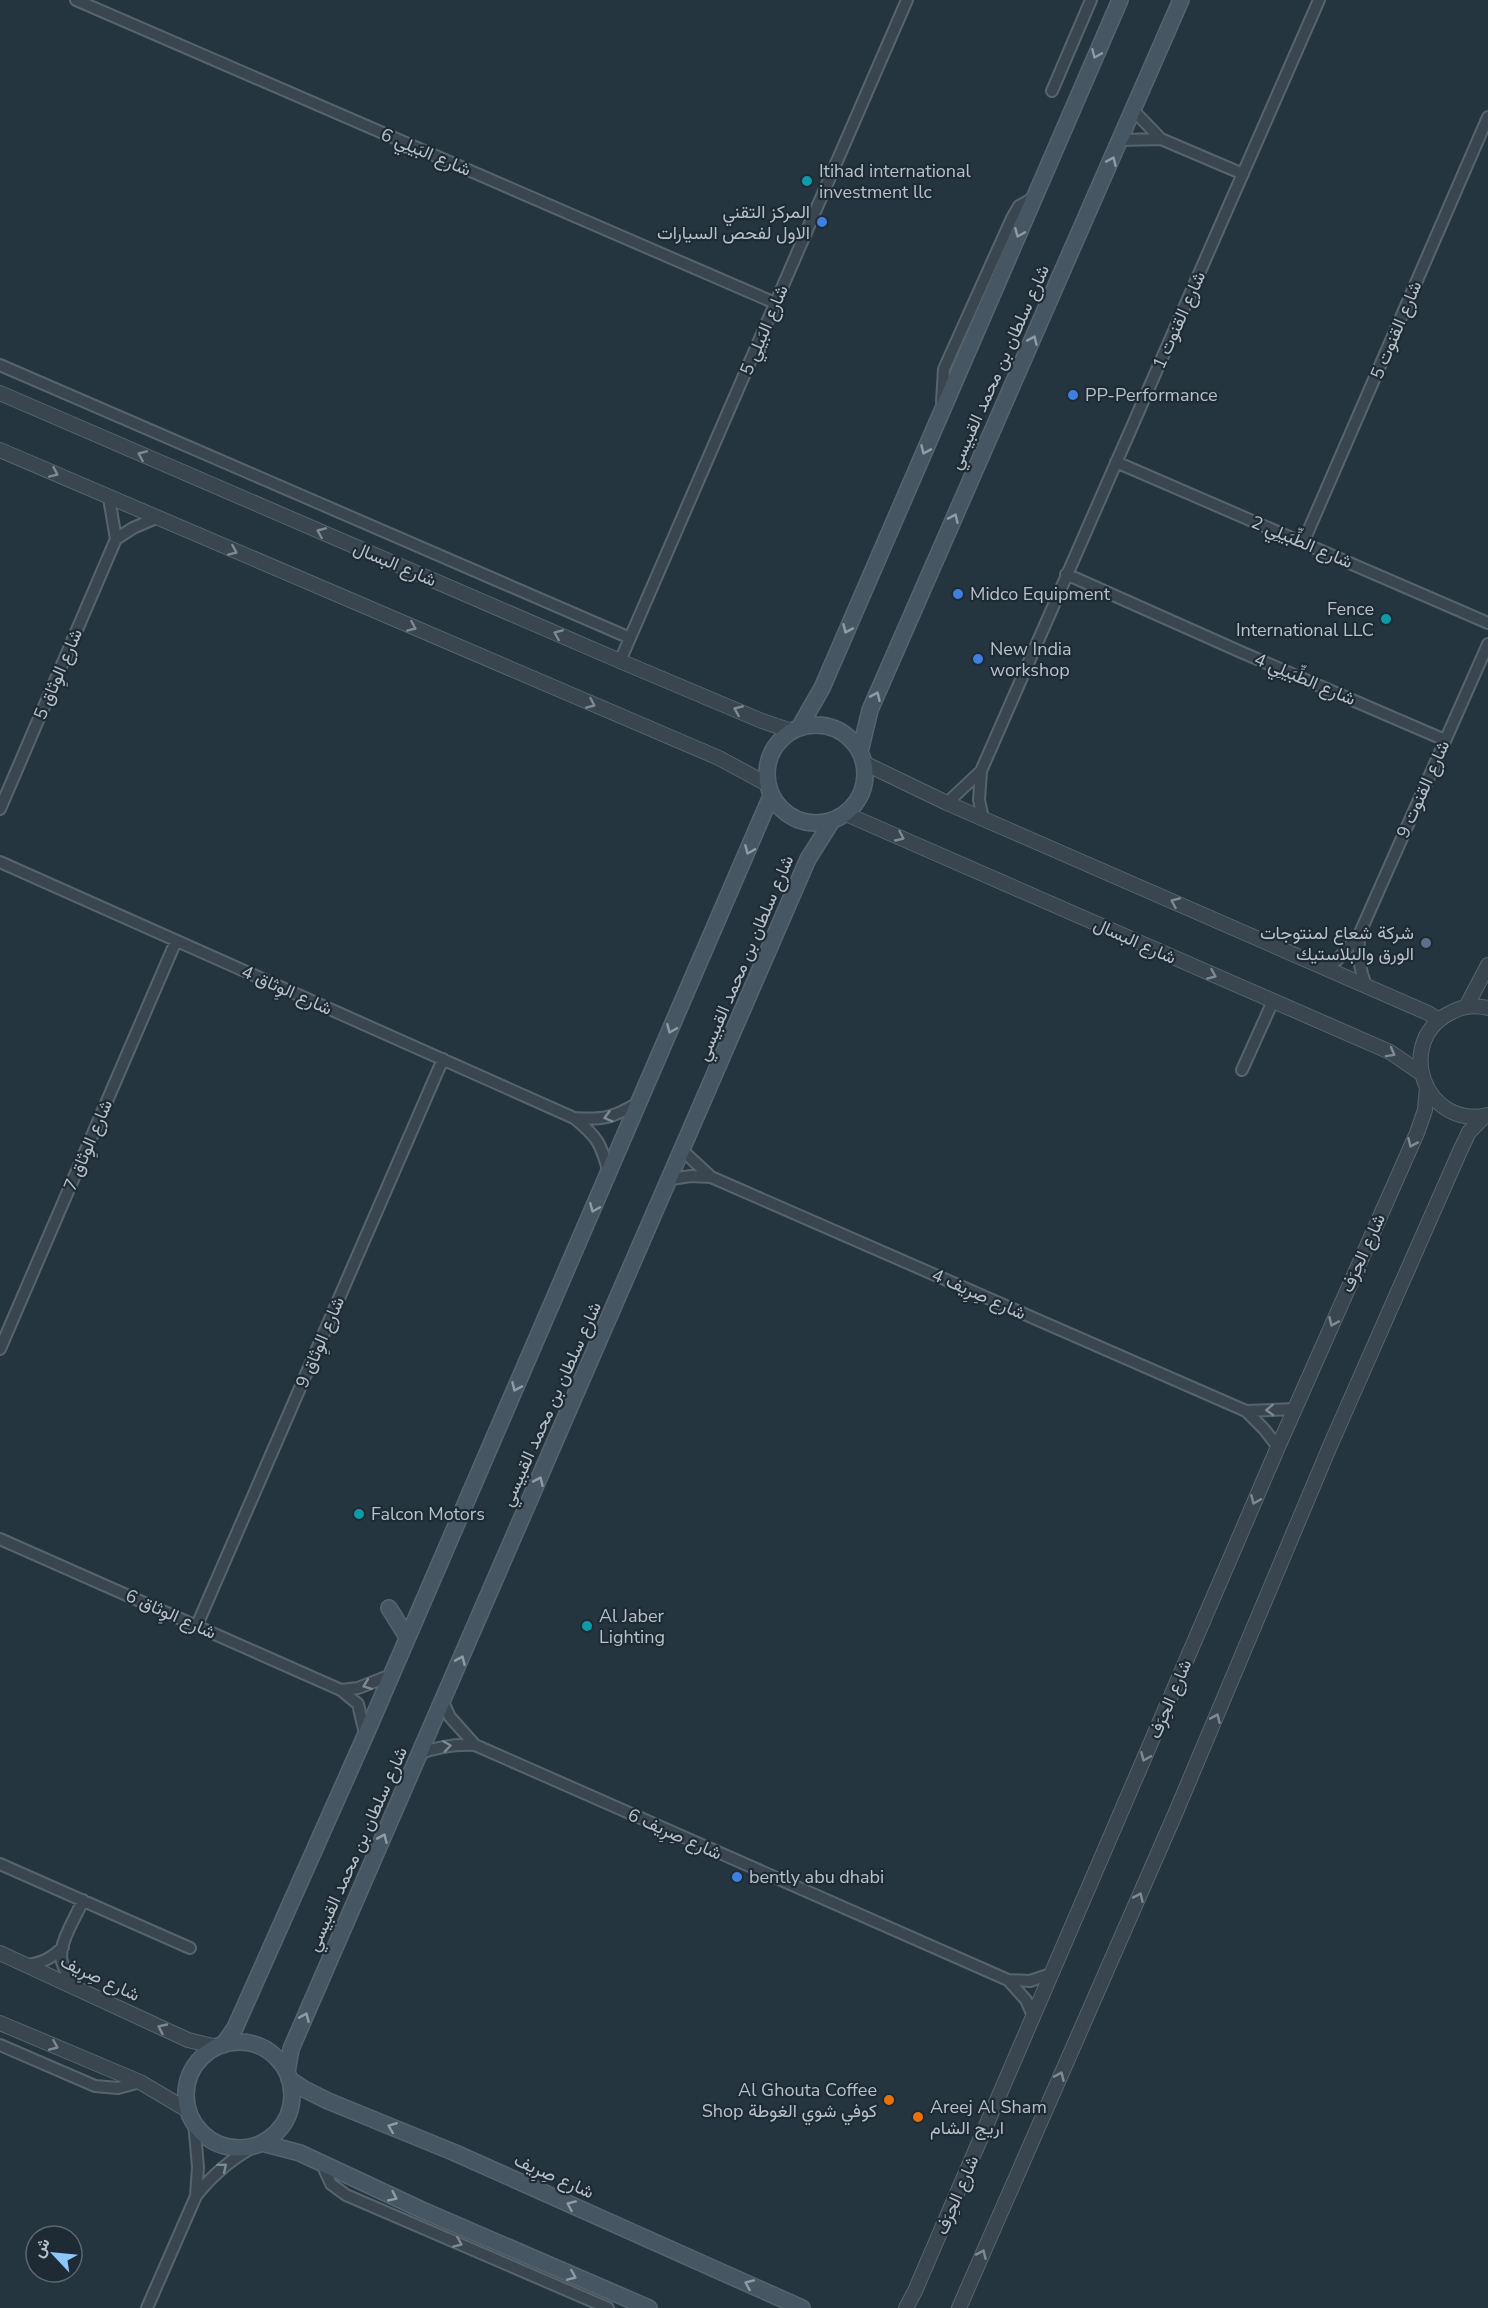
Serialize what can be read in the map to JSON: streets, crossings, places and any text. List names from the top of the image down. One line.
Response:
{"streets":{"main road":["شارع سلطان بن محمد القبيسي","شارع صِرِيف"],"street":["شارع البَيلِي 6","شارع القنوت 1","شارع البَيلِي 5","شارع القنوت 5","شارع الطِّبَيلِي 2","شارع البسال","شارع الوِثاق 5","شارع الطِّبَيلِي 4","شارع القنوت 9","شارع الوِثاق 4","شارع الوِثاق 7","شارع الحِرَف","شارع صِرِيف 4","شارع الوِثاق 9","شارع الوِثاق 6","شارع صِرِيف 6"]},"crossings":[["شارع البَيلِي 6","شارع البَيلِي 5"],["شارع القنوت 1","شارع الطِّبَيلِي 2"],["شارع القنوت 1","شارع الطِّبَيلِي 4"],["شارع البَيلِي 5","شارع البسال"],["شارع القنوت 5","شارع الطِّبَيلِي 2"],["شارع سلطان بن محمد القبيسي","شارع البسال"],["شارع سلطان بن محمد القبيسي","شارع الوِثاق 4"],["شارع سلطان بن محمد القبيسي","شارع صِرِيف 4"],["شارع سلطان بن محمد القبيسي","شارع الوِثاق 6"],["شارع سلطان بن محمد القبيسي","شارع صِرِيف 6"],["شارع سلطان بن محمد القبيسي","شارع صِرِيف"],["شارع الطِّبَيلِي 4","شارع القنوت 9"],["شارع الوِثاق 4","شارع الوِثاق 7"],["شارع الوِثاق 4","شارع الوِثاق 9"],["شارع الحِرَف","شارع صِرِيف 4"],["شارع الحِرَف","شارع صِرِيف 6"],["شارع الوِثاق 9","شارع الوِثاق 6"]],"places":["Itihad international investment llc","المركز التقني الاول لفحص السيارات","PP-Performance","Midco Equipment","Fence International LLC","New India workshop","شركة شعاع لمنتوجات الورق والبلاستيك","Falcon Motors","Al Jaber Lighting","bently abu dhabi","Al Ghouta Coffee Shop كوفي شوي الغوطة","Areej Al Sham اريج الشام"],"north":"top left"}
